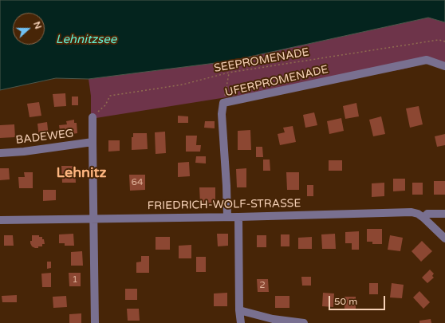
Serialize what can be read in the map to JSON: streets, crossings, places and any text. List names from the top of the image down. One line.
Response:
{"streets":{"street":["UFERPROMENADE","BADEWEG","FRIEDRICH-WOLF-STRASSE"],"path":["SEEPROMENADE"]},"crossings":[["UFERPROMENADE","FRIEDRICH-WOLF-STRASSE"]],"districts":["Lehnitz"],"water":["Lehnitzsee"],"house_numbers":["64","1","2"],"scale_bar":"50 m","north":"right"}
